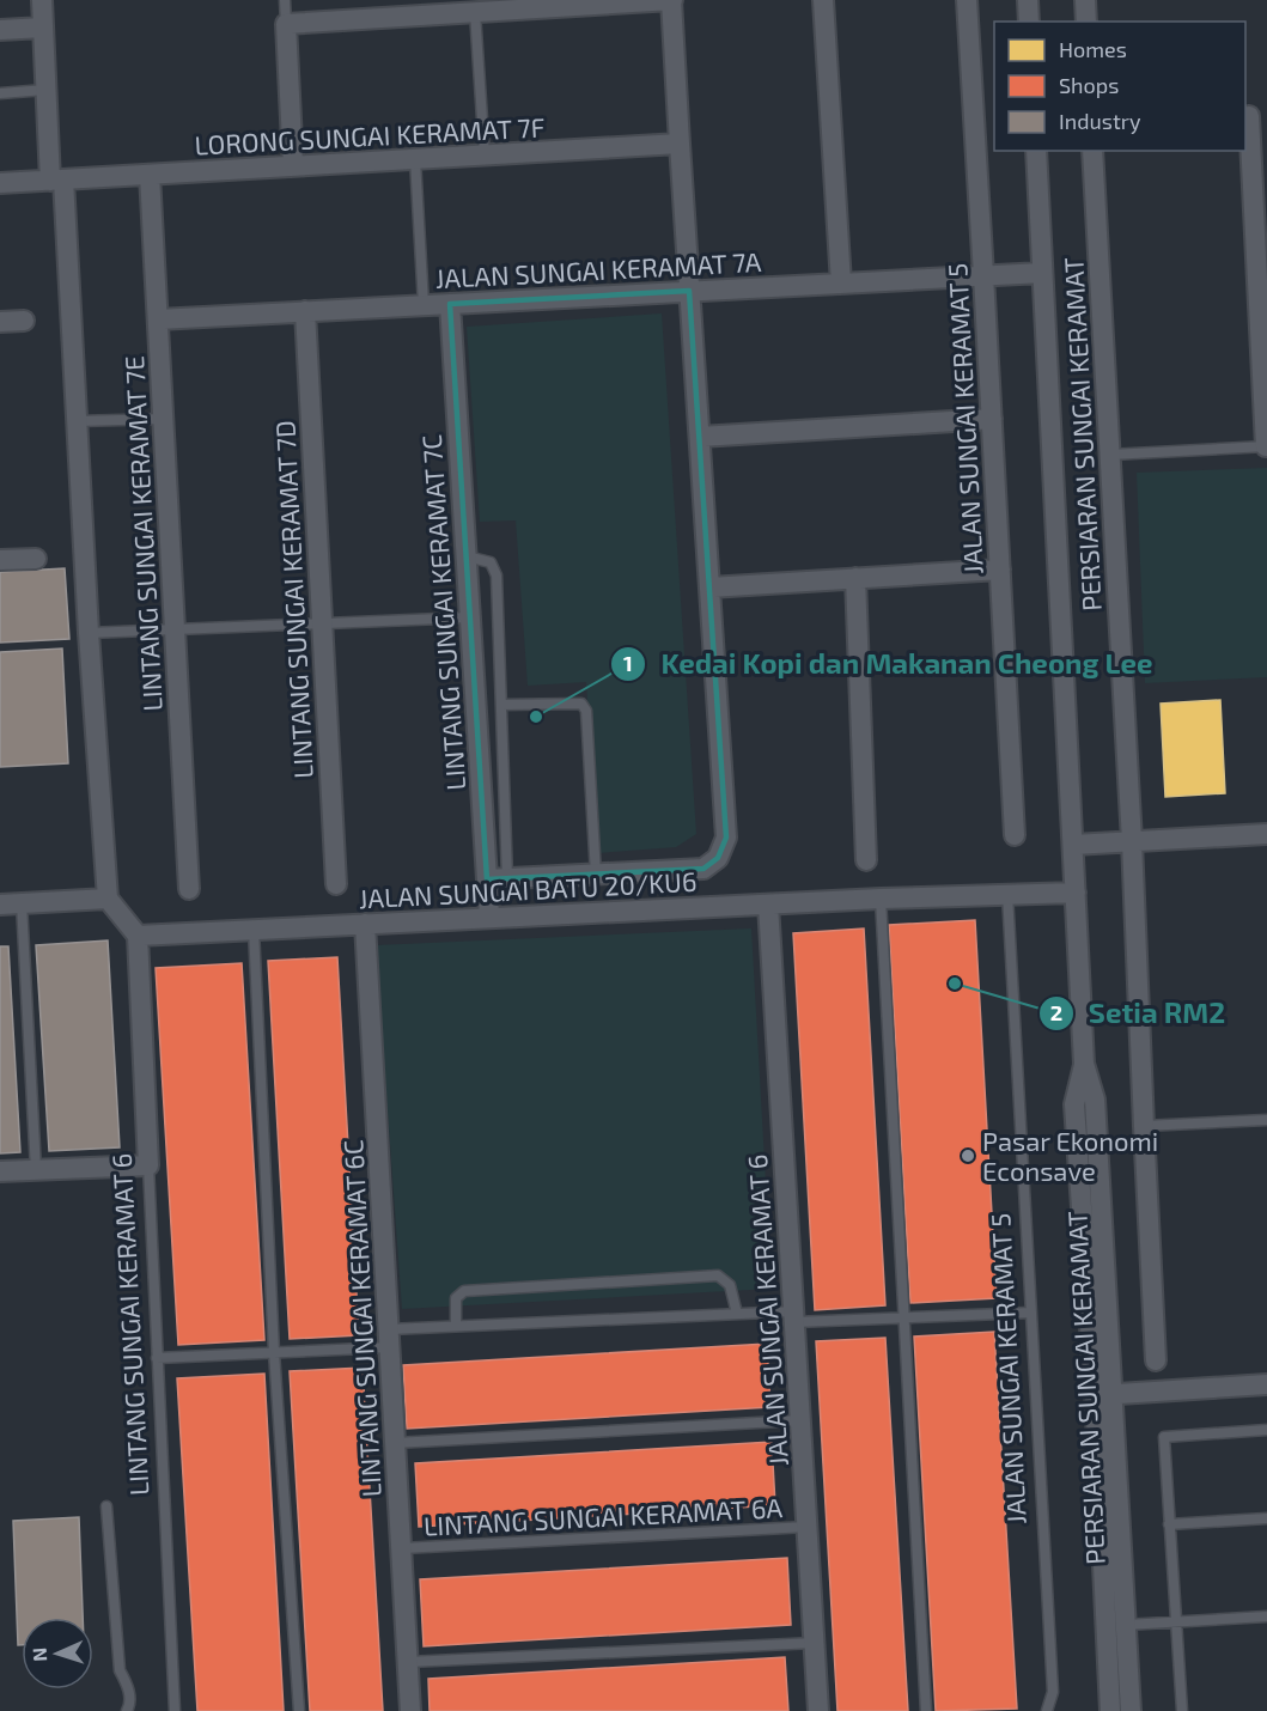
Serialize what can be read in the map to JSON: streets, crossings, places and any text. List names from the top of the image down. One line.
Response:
{"streets":{"street":["LORONG SUNGAI KERAMAT 7F","JALAN SUNGAI KERAMAT 7A","JALAN SUNGAI KERAMAT 5","PERSIARAN SUNGAI KERAMAT","LINTANG SUNGAI KERAMAT 7E","LINTANG SUNGAI KERAMAT 7D","LINTANG SUNGAI KERAMAT 7C","JALAN SUNGAI BATU 20/KU6","JALAN SUNGAI KERAMAT 6","LINTANG SUNGAI KERAMAT 6C","LINTANG SUNGAI KERAMAT 6"],"lane":["LINTANG SUNGAI KERAMAT 6A"]},"crossings":[["LORONG SUNGAI KERAMAT 7F","LINTANG SUNGAI KERAMAT 7E"],["JALAN SUNGAI KERAMAT 7A","JALAN SUNGAI KERAMAT 5"],["JALAN SUNGAI KERAMAT 7A","PERSIARAN SUNGAI KERAMAT"],["JALAN SUNGAI KERAMAT 7A","LINTANG SUNGAI KERAMAT 7E"],["JALAN SUNGAI KERAMAT 7A","LINTANG SUNGAI KERAMAT 7D"],["JALAN SUNGAI KERAMAT 7A","LINTANG SUNGAI KERAMAT 7C"],["JALAN SUNGAI KERAMAT 5","JALAN SUNGAI BATU 20/KU6"],["PERSIARAN SUNGAI KERAMAT","JALAN SUNGAI BATU 20/KU6"],["LINTANG SUNGAI KERAMAT 7C","JALAN SUNGAI BATU 20/KU6"],["JALAN SUNGAI BATU 20/KU6","JALAN SUNGAI KERAMAT 6"],["JALAN SUNGAI BATU 20/KU6","LINTANG SUNGAI KERAMAT 6C"],["JALAN SUNGAI BATU 20/KU6","LINTANG SUNGAI KERAMAT 6"],["JALAN SUNGAI KERAMAT 6","LINTANG SUNGAI KERAMAT 6A"],["LINTANG SUNGAI KERAMAT 6C","LINTANG SUNGAI KERAMAT 6A"]],"places":["Kedai Kopi dan Makanan Cheong Lee","Setia RM2","Pasar Ekonomi Econsave"],"legend":["Homes","Shops","Industry"],"north":"left"}
